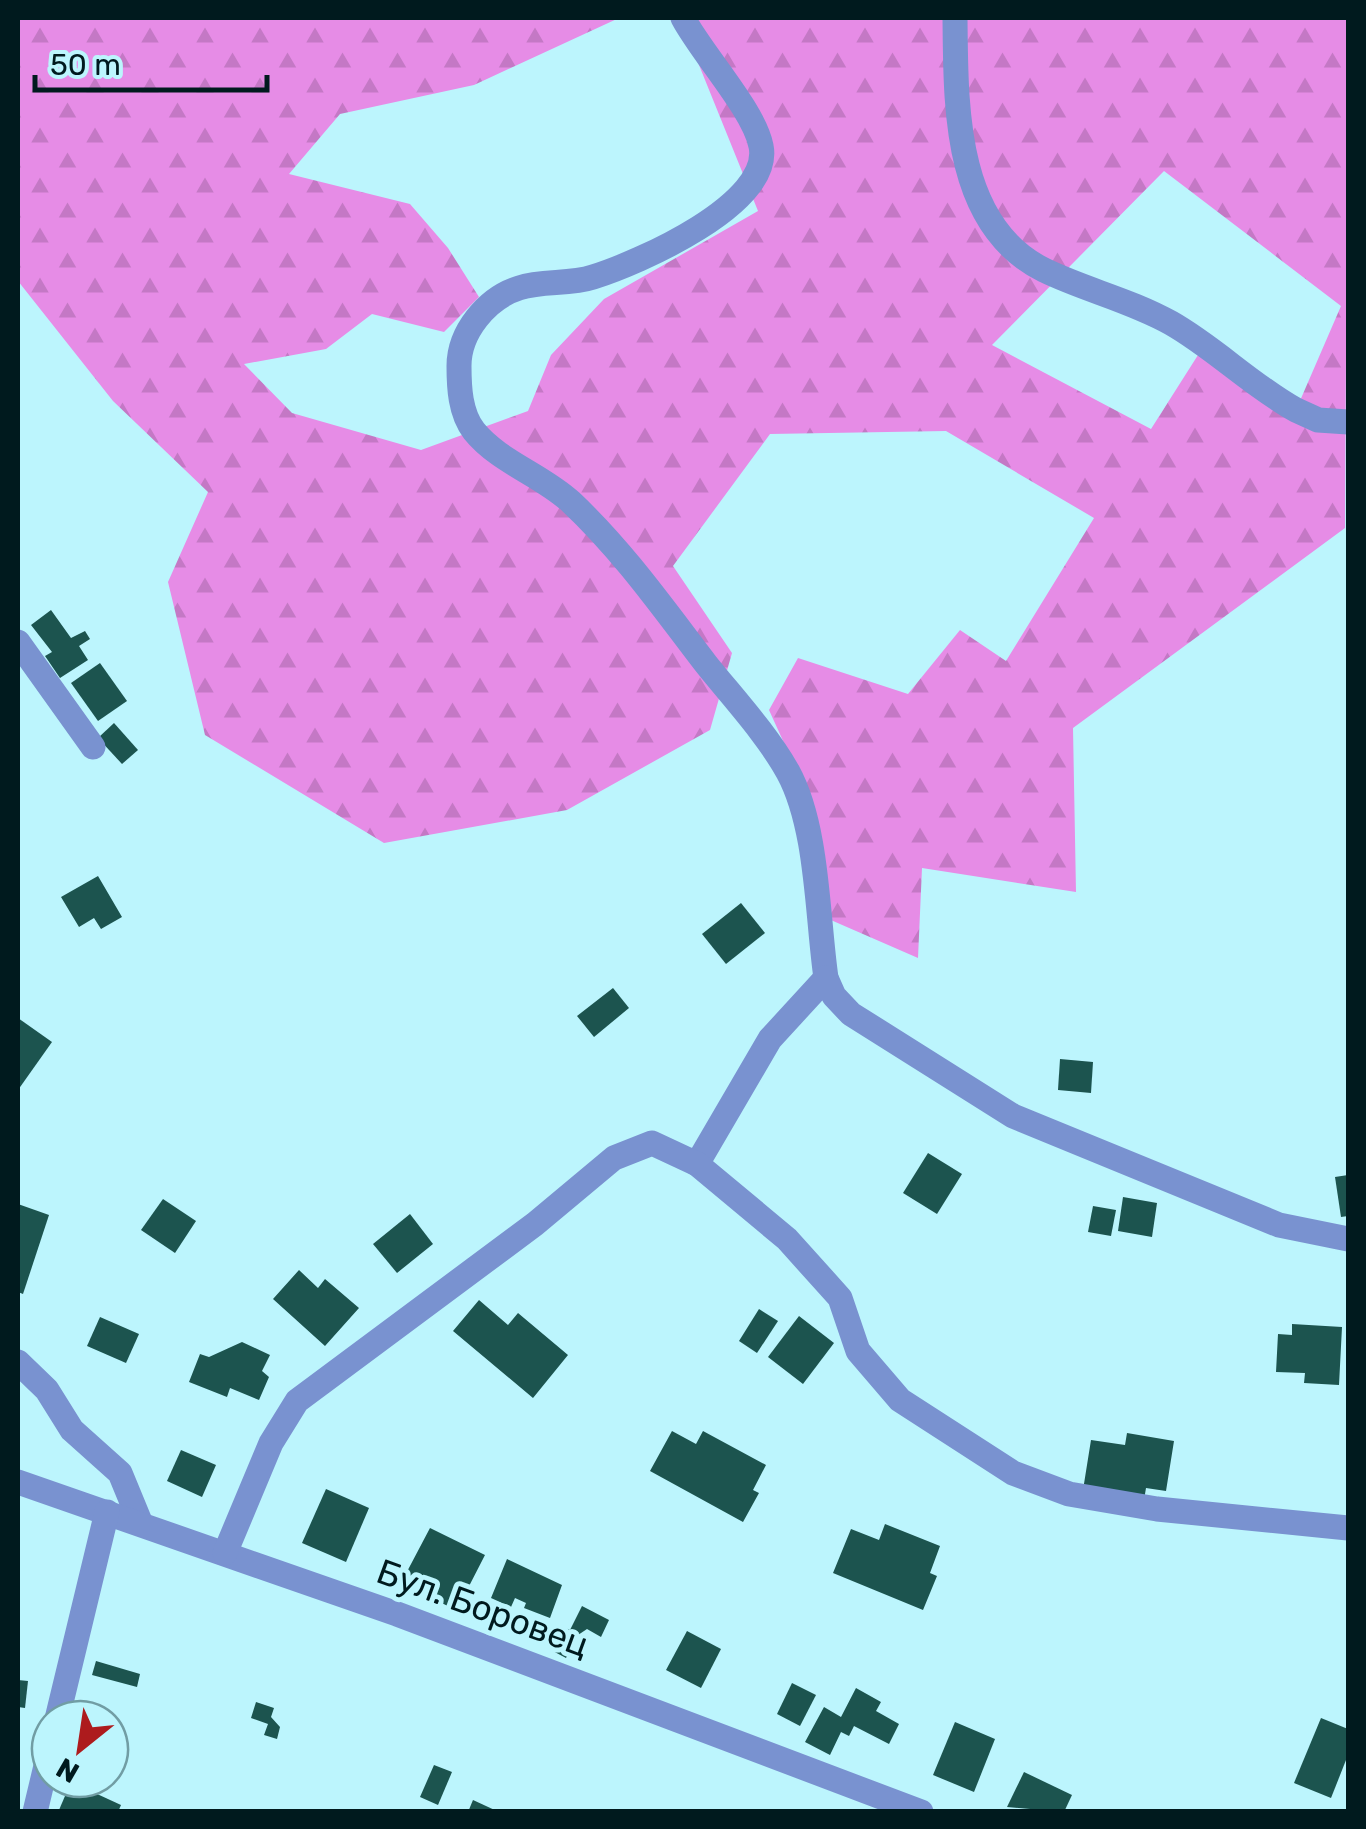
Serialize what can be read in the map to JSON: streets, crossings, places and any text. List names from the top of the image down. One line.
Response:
{"streets":{"street":["Бул. Боровец"]},"scale_bar":"50 m","north":"bottom left"}
